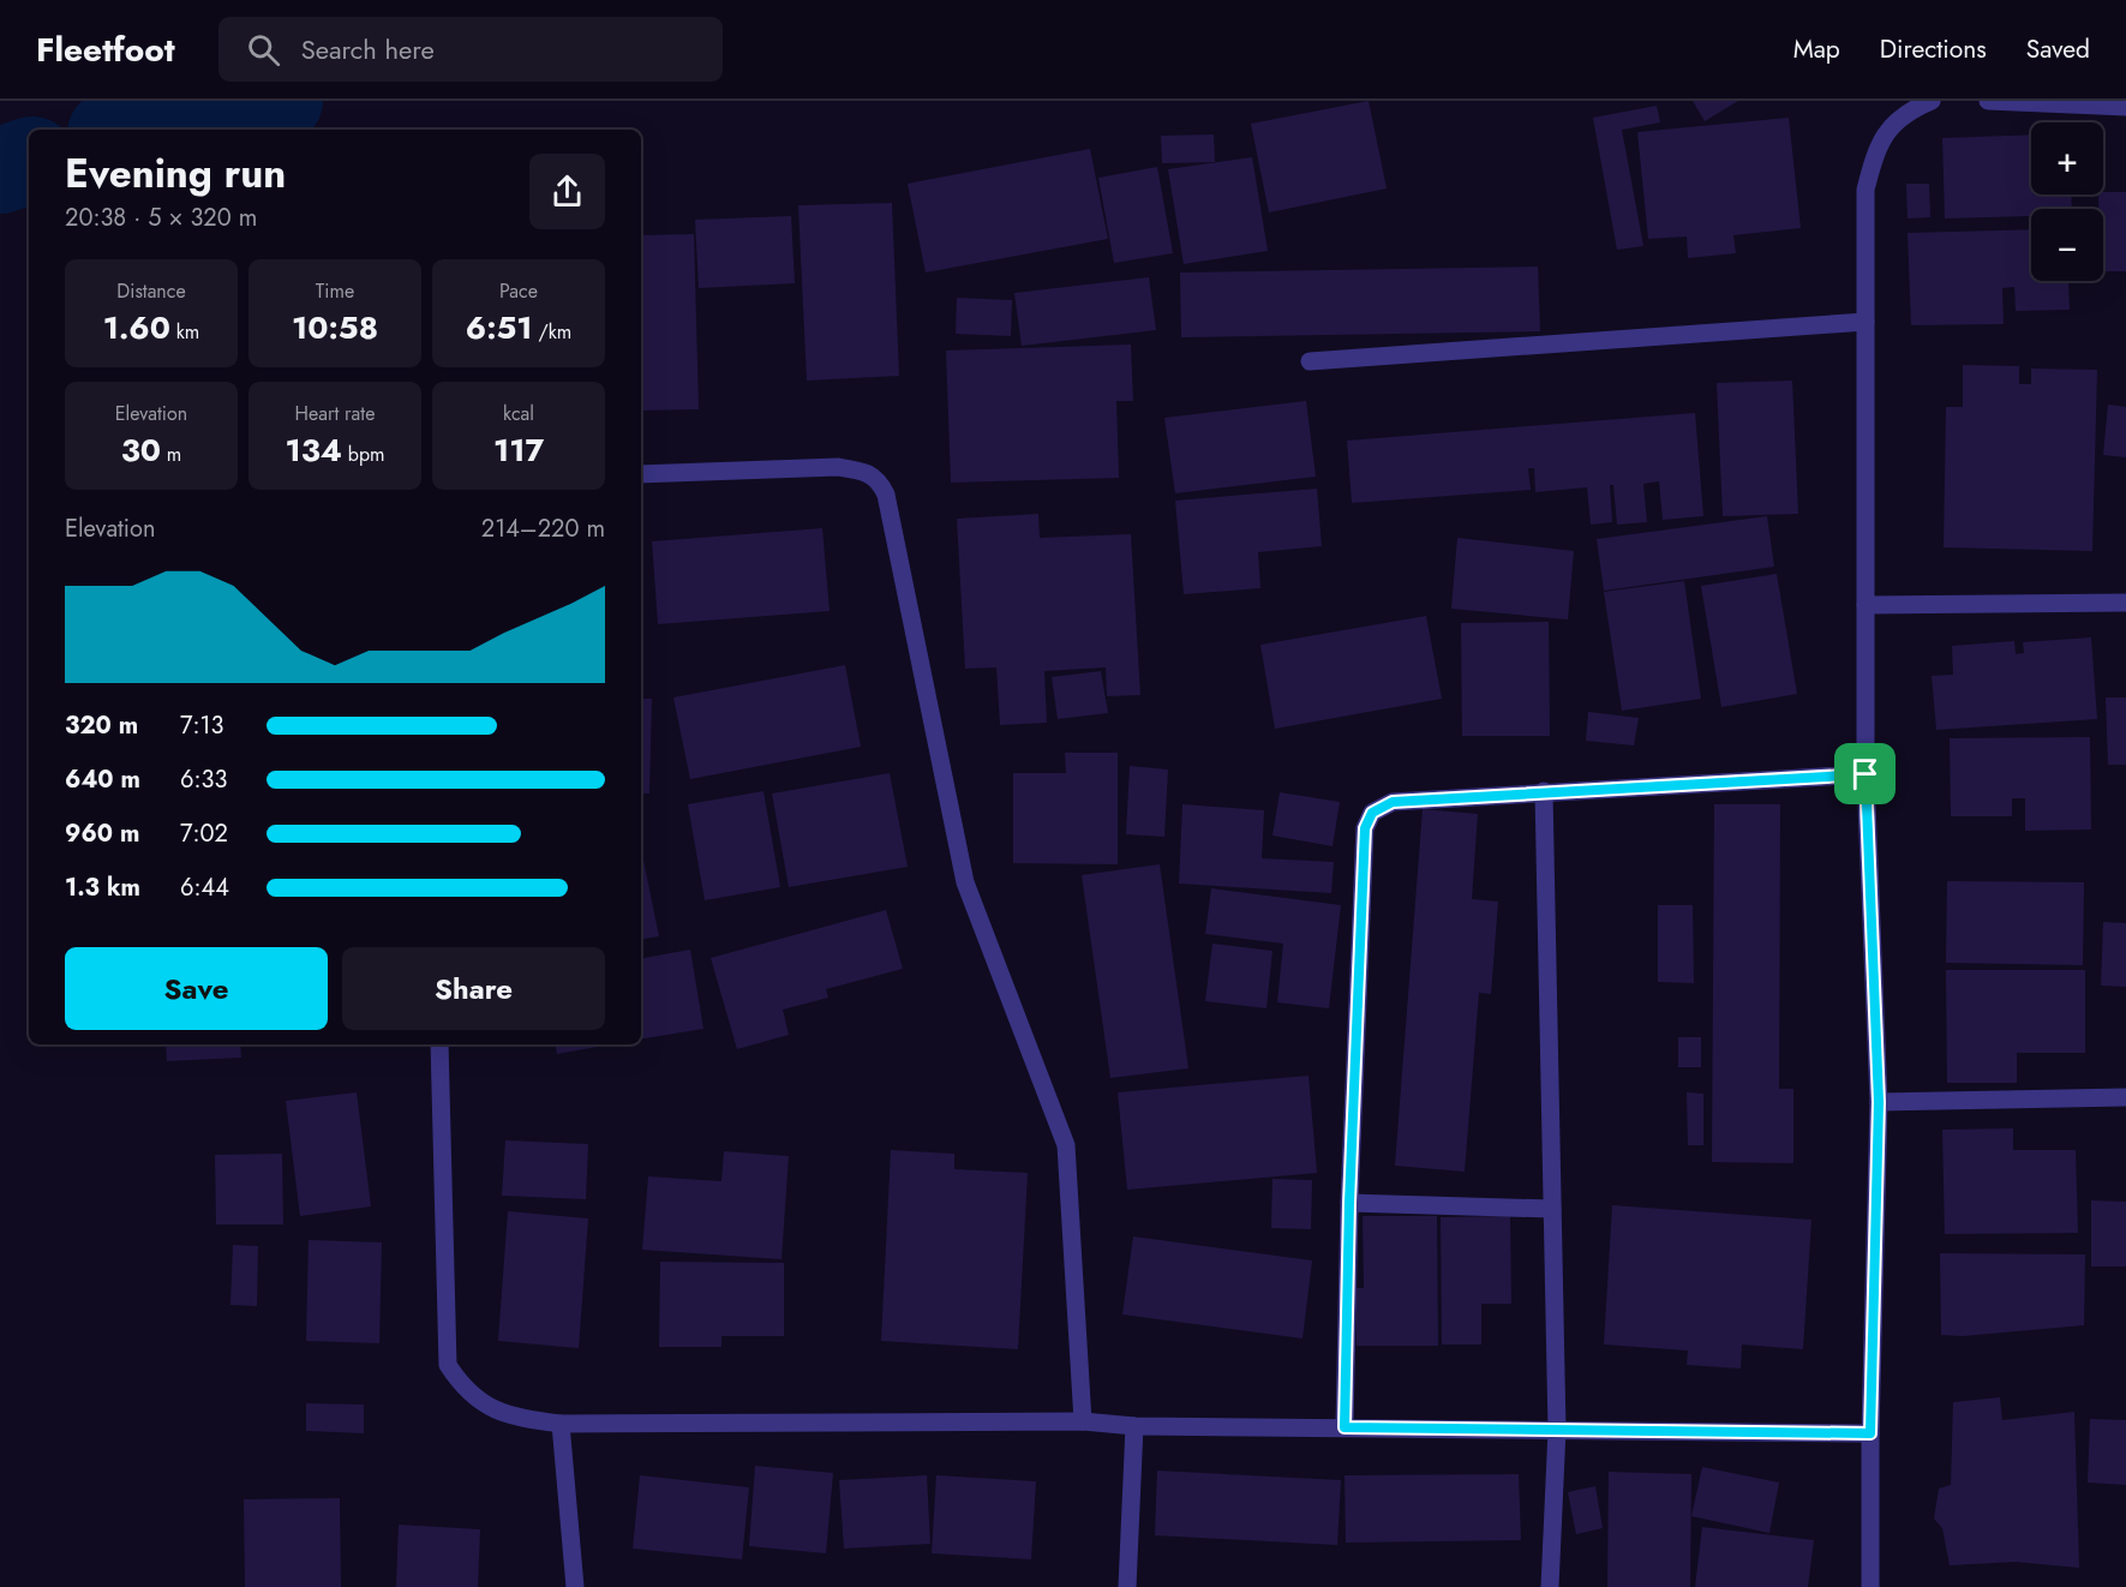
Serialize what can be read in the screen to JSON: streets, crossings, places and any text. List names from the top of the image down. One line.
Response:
{"page":{"header":"Fleetfoot","search":"Search here","nav":["Map","Directions","Saved"],"map_buttons":["+","−"],"heading":["Evening run","20:38 · 5 × 320 m"],"stats":[["Distance","1.60 km"],["Time","10:58"],["Pace","6:51 /km"],["Elevation","30 m"],["Heart rate","134 bpm"],["kcal","117"]],"chart":["Elevation","214–220 m"],"list":[{"name":"320 m","note":"7:13"},{"name":"640 m","note":"6:33"},{"name":"960 m","note":"7:02"},{"name":"1.3 km","note":"6:44"}],"buttons":["Save","Share"]}}
